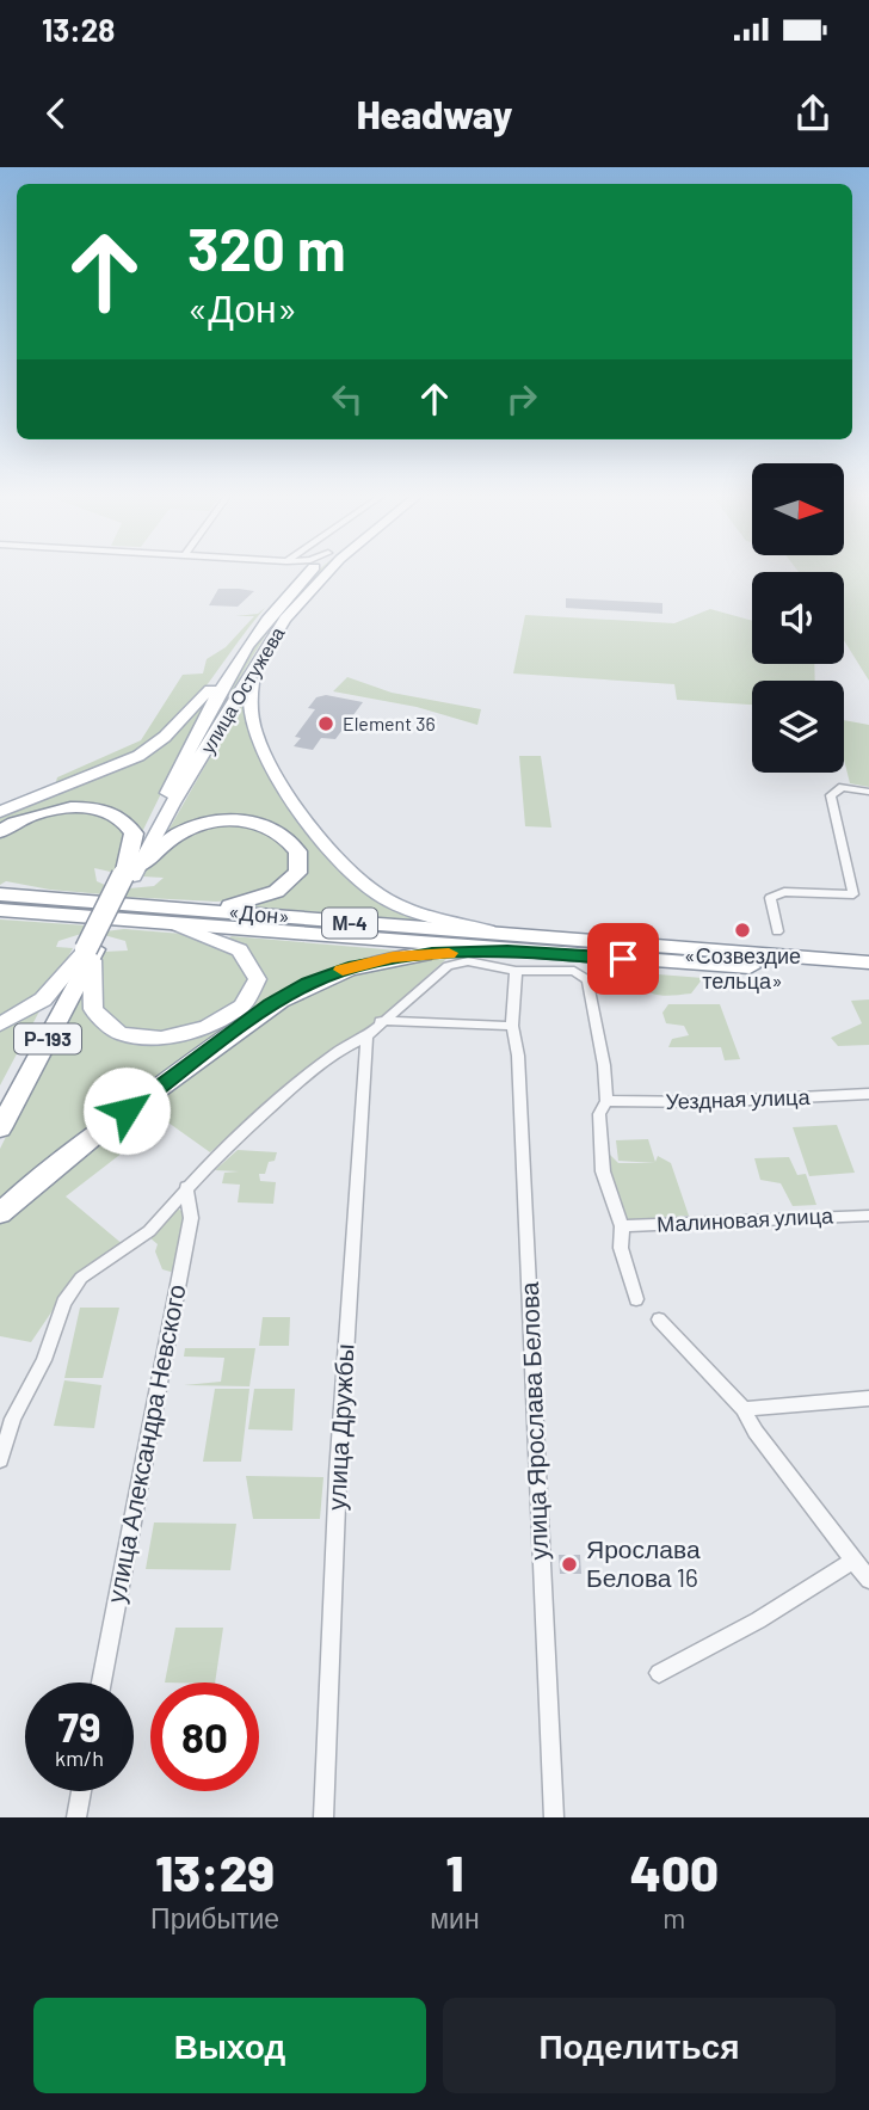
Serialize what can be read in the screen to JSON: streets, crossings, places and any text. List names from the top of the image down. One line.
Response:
{"streets":{"highway":["«Дон»","М-4","Р-193"],"main road":["улица Остужева"],"street":["Уездная улица","Малиновая улица","улица Ярослава Белова","улица Дружбы","улица Александра Невского"]},"crossings":[["улица Остужева","Р-193"],["«Дон»","улица Ярослава Белова"]],"places":["Element 36","«Созвездие тельца»","Ярослава Белова 16"],"north":"right","page":{"status":"13:28","header":"Headway","turn":["320 m","«Дон»"],"speed":"79 km/h","limit":"80","eta":["13:29","Прибытие","1","мин","400","m"],"buttons":["Выход","Поделиться"]}}
